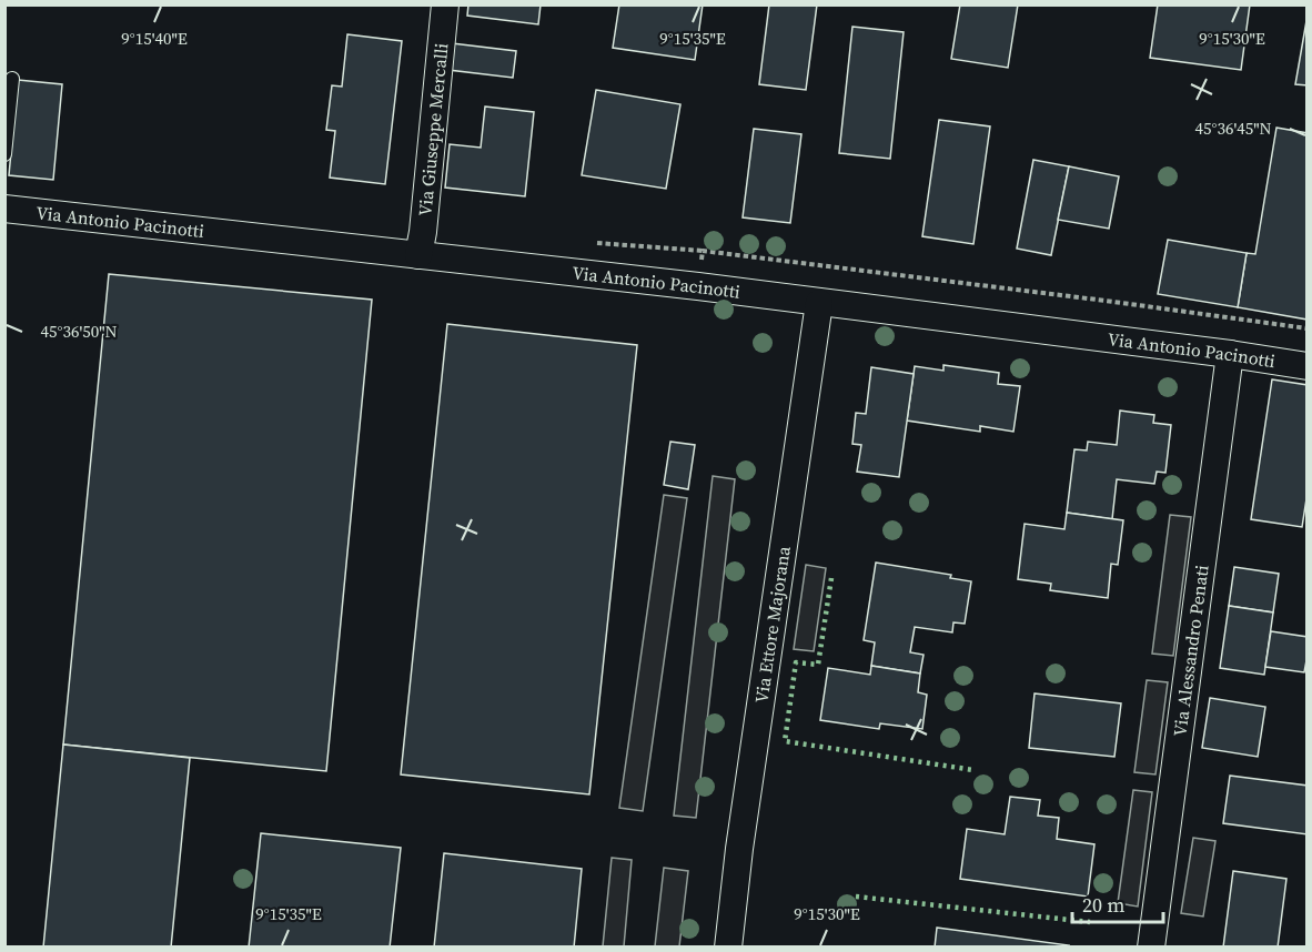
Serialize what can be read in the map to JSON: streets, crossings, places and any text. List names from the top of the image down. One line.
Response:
{"streets":{"street":["Via Giuseppe Mercalli","Via Antonio Pacinotti","Via Ettore Majorana","Via Alessandro Penati"]},"crossings":[["Via Giuseppe Mercalli","Via Antonio Pacinotti"],["Via Antonio Pacinotti","Via Ettore Majorana"],["Via Antonio Pacinotti","Via Alessandro Penati"]],"scale_bar":"20 m","coordinates":["9°15'40\"E","9°15'35\"E","9°15'30\"E","45°36'45\"N","45°36'50\"N"]}
